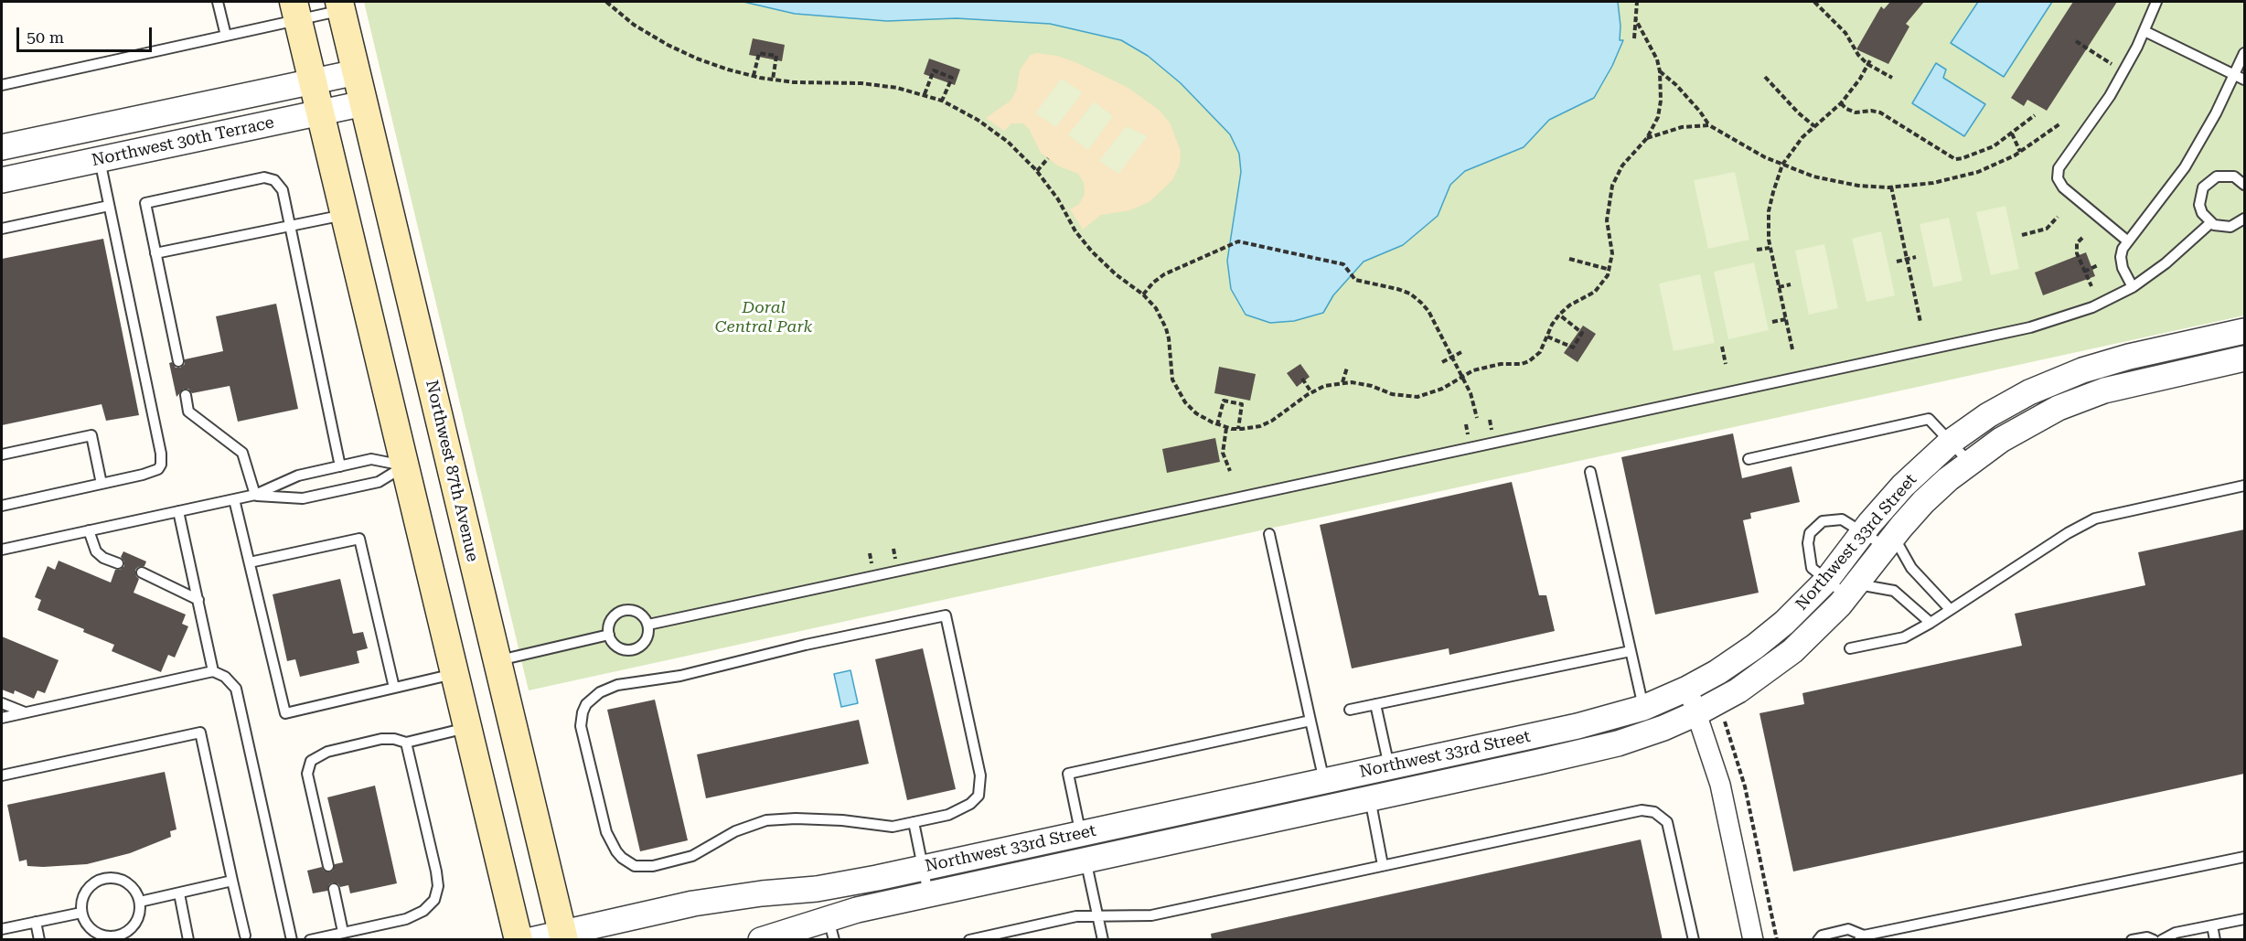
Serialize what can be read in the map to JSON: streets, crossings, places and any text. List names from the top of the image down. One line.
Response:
{"streets":{"main road":["Northwest 87th Avenue"],"street":["Northwest 30th Terrace","Northwest 33rd Street"]},"crossings":[["Northwest 30th Terrace","Northwest 87th Avenue"],["Northwest 87th Avenue","Northwest 33rd Street"]],"parks":["Doral Central Park"],"scale_bar":"50 m"}
